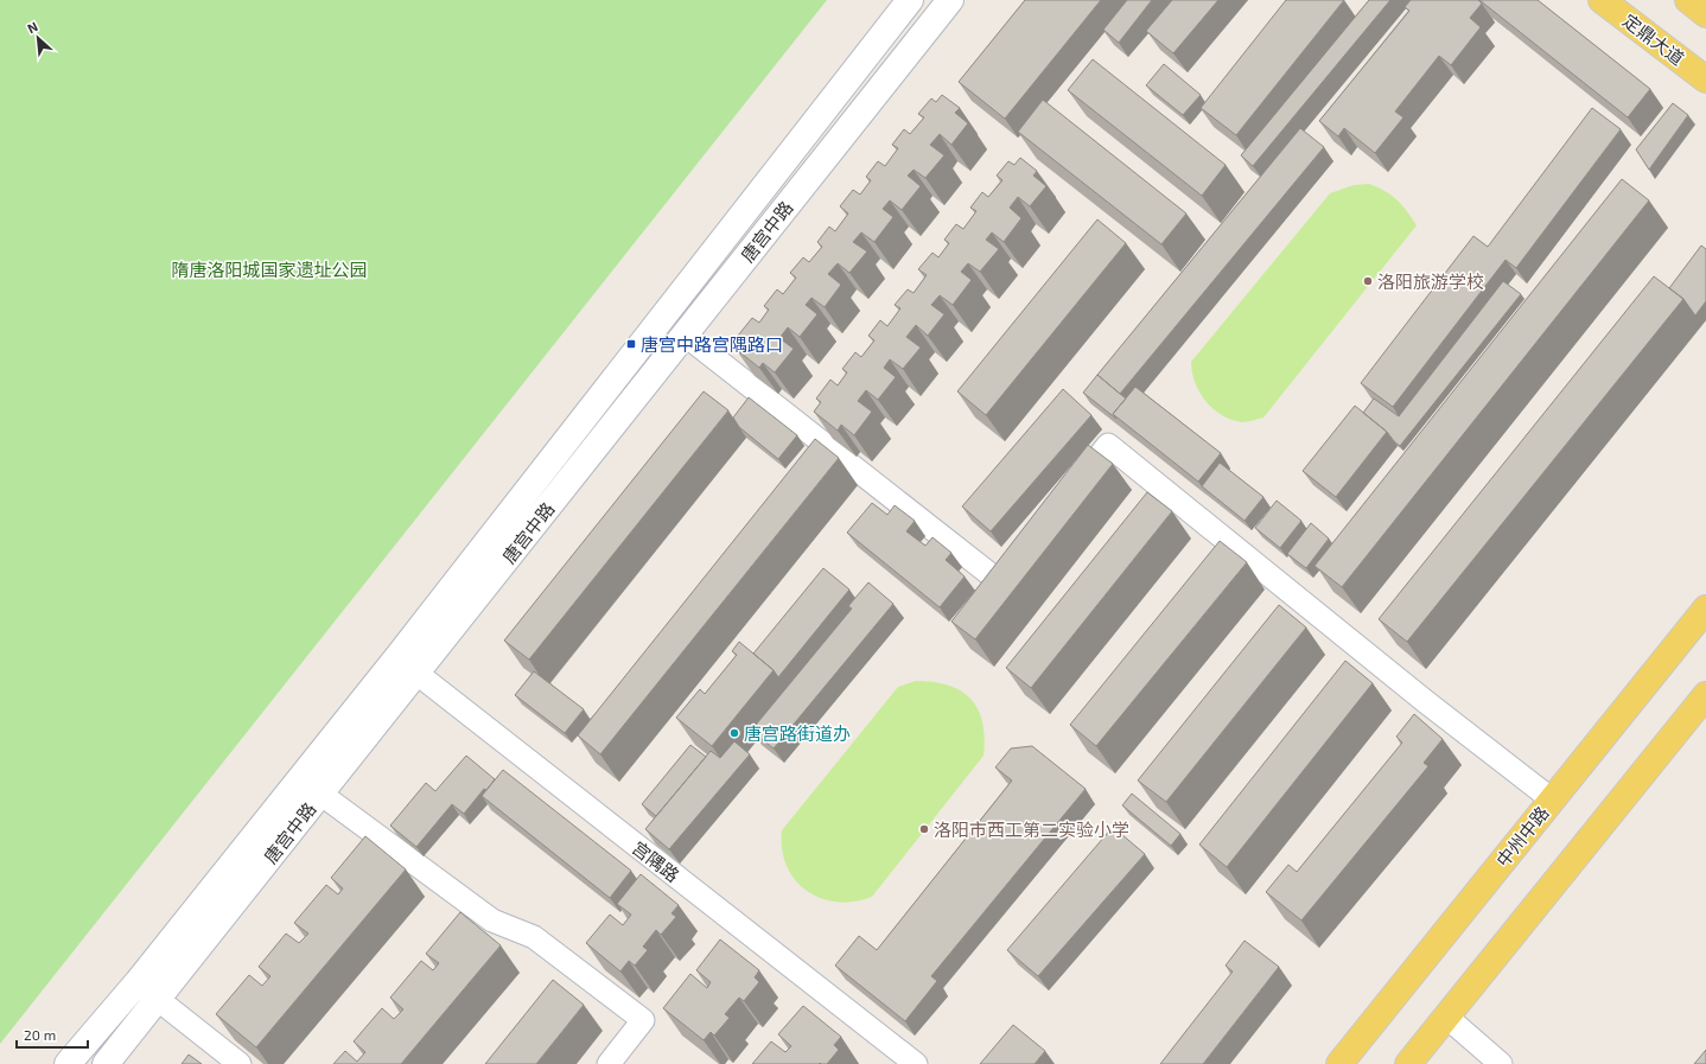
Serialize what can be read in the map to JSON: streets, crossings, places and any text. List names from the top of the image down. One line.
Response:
{"streets":{"main road":["定鼎大道","唐宫中路","中州中路"],"street":["宫隅路"]},"crossings":[["唐宫中路","宫隅路"]],"parks":["隋唐洛阳城国家遗址公园"],"places":{"other":["洛阳旅游学校","唐宫路街道办","洛阳市西工第二实验小学"],"transit":["唐宫中路宫隅路口"]},"scale_bar":"20 m","north":"top left"}
